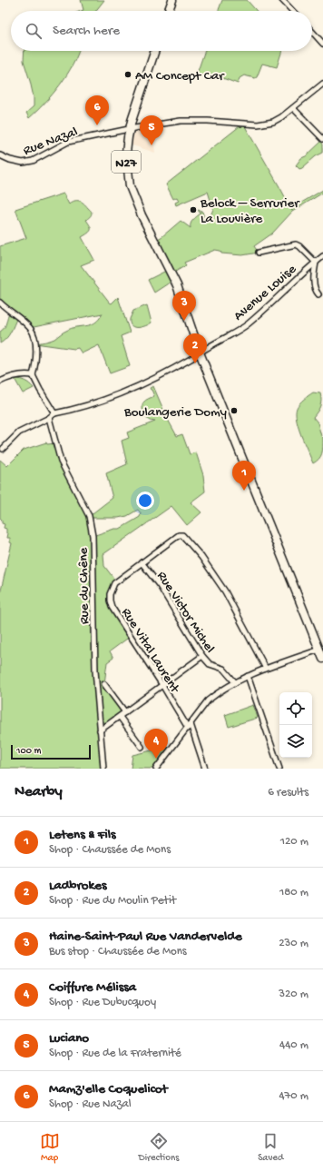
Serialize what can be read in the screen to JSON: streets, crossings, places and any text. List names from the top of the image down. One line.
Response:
{"streets":{"main road":["N27"],"street":["Rue Nazal","Avenue Louise","Rue du Chêne","Rue Victor Michel","Rue Vital Laurent"]},"crossings":[["Rue Nazal","N27"],["N27","Avenue Louise"],["Rue Victor Michel","Rue Vital Laurent"]],"places":["AM Concept Car","Belock – Serrurier La Louvière","Boulangerie Domy"],"scale_bar":"100 m","page":{"search":"Search here","pins":["6","5","3","2","1","4"],"scale":"100 m","heading":["Nearby","6 results"],"list":[{"mark":"1","name":"Letens & Fils","note":"Shop · Chaussée de Mons","value":"120 m"},{"mark":"2","name":"Ladbrokes","note":"Shop · Rue du Moulin Petit","value":"180 m"},{"mark":"3","name":"Haine-Saint-Paul Rue Vandervelde","note":"Bus stop · Chaussée de Mons","value":"230 m"},{"mark":"4","name":"Coiffure Mélissa","note":"Shop · Rue Dubucquoy","value":"320 m"},{"mark":"5","name":"Luciano","note":"Shop · Rue de la Fraternité","value":"440 m"},{"mark":"6","name":"Mamz'elle Coquelicot","note":"Shop · Rue Nazal","value":"470 m"}],"nav":["Map","Directions","Saved"]}}
